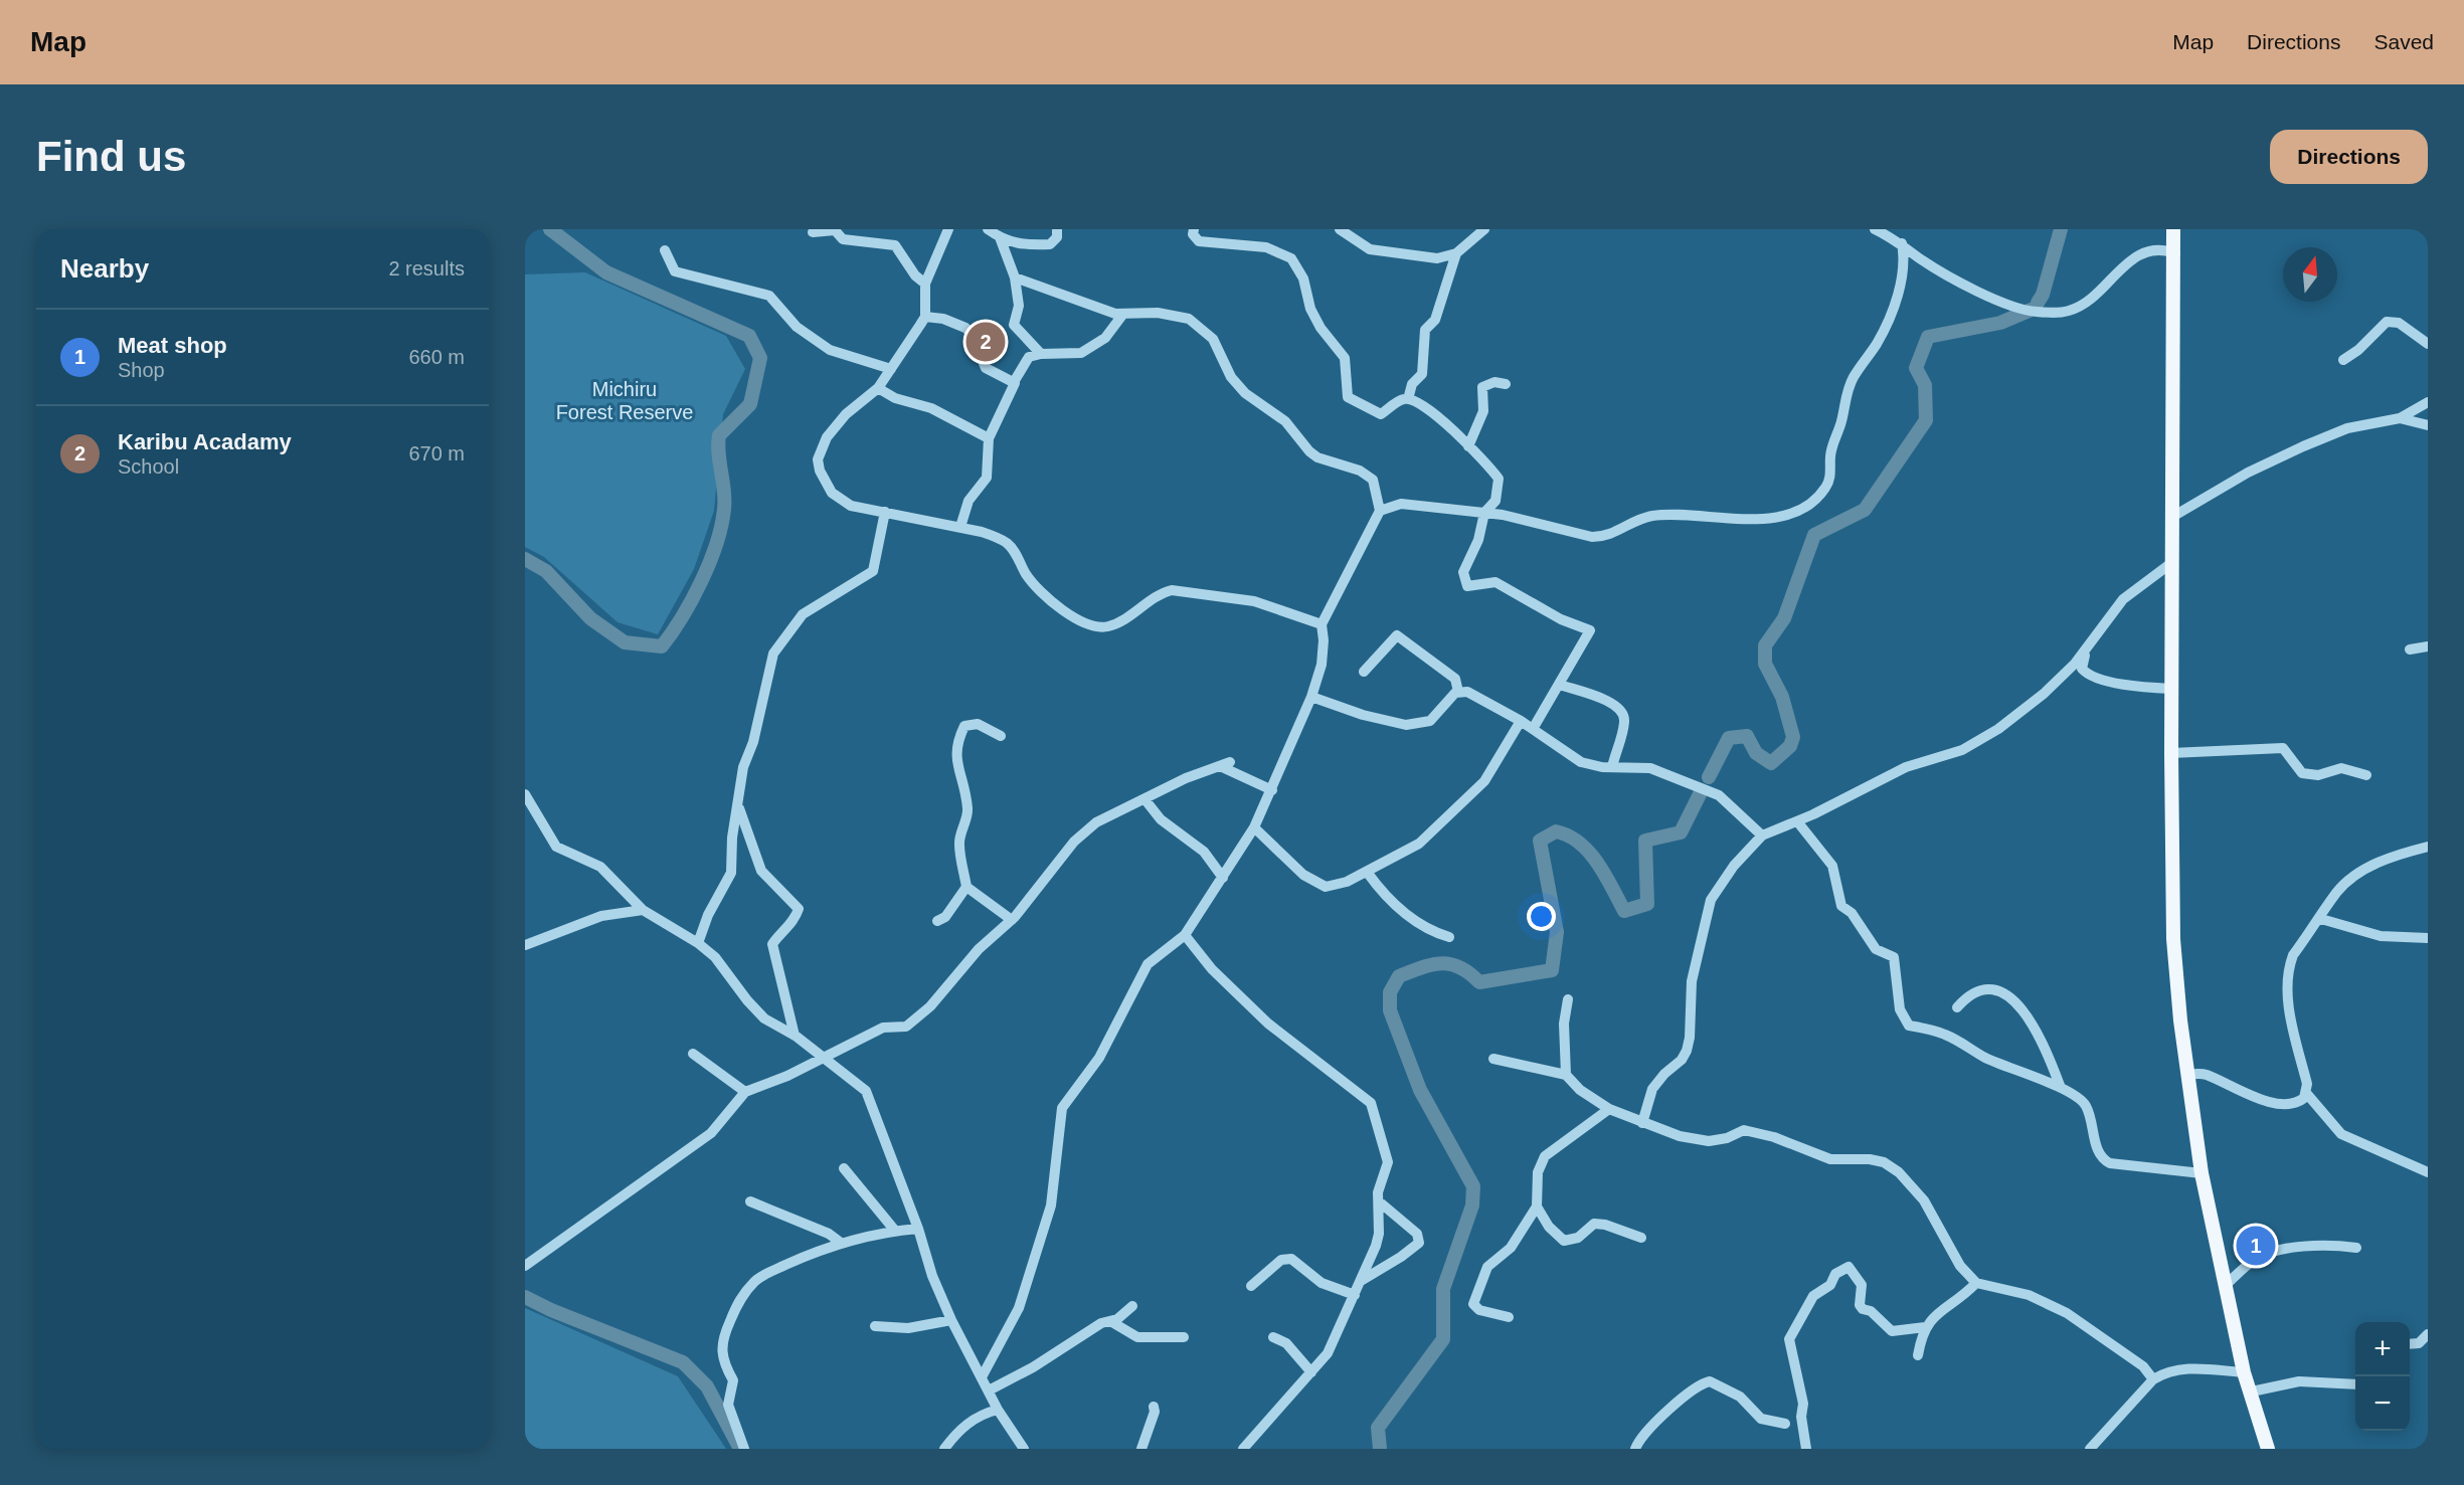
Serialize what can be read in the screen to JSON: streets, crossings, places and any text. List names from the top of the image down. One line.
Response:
{"parks":["Michiru Forest Reserve"],"north":"top","page":{"header":"Map","nav":["Map","Directions","Saved"],"buttons":"Directions","title":"Find us","heading":["Nearby","2 results"],"list":[{"mark":"1","name":"Meat shop","note":"Shop","value":"660 m"},{"mark":"2","name":"Karibu Acadamy","note":"School","value":"670 m"}],"pins":["2","1"],"map_buttons":["+","−"]}}
